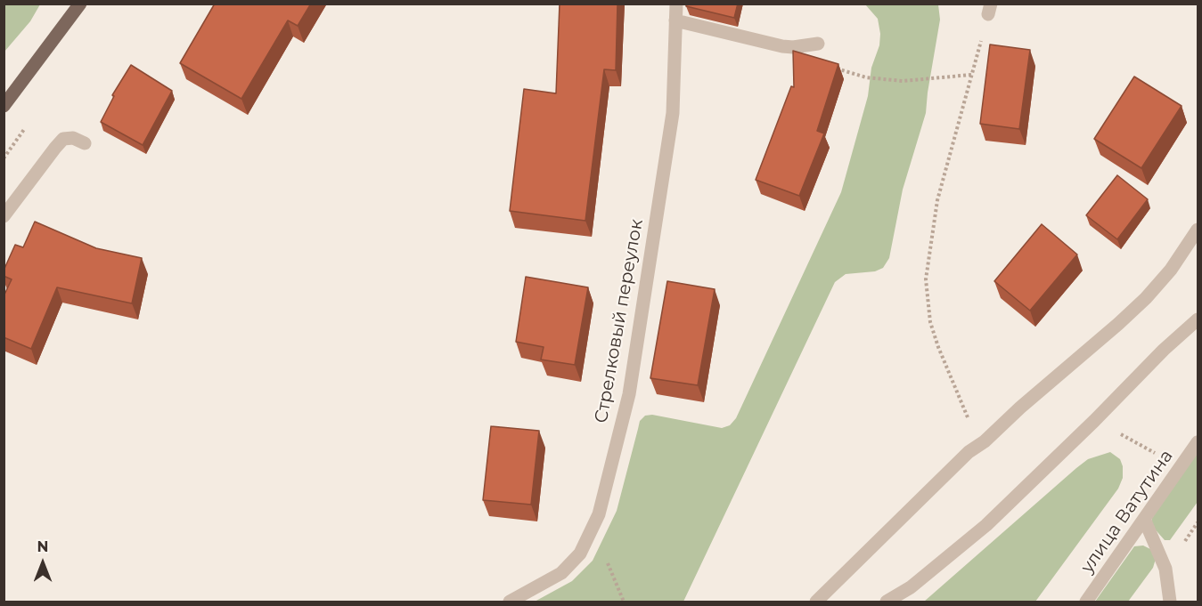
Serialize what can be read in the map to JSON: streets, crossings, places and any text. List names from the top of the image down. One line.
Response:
{"streets":{"street":["Стрелковый переулок","улица Ватутина"]},"north":"top"}
